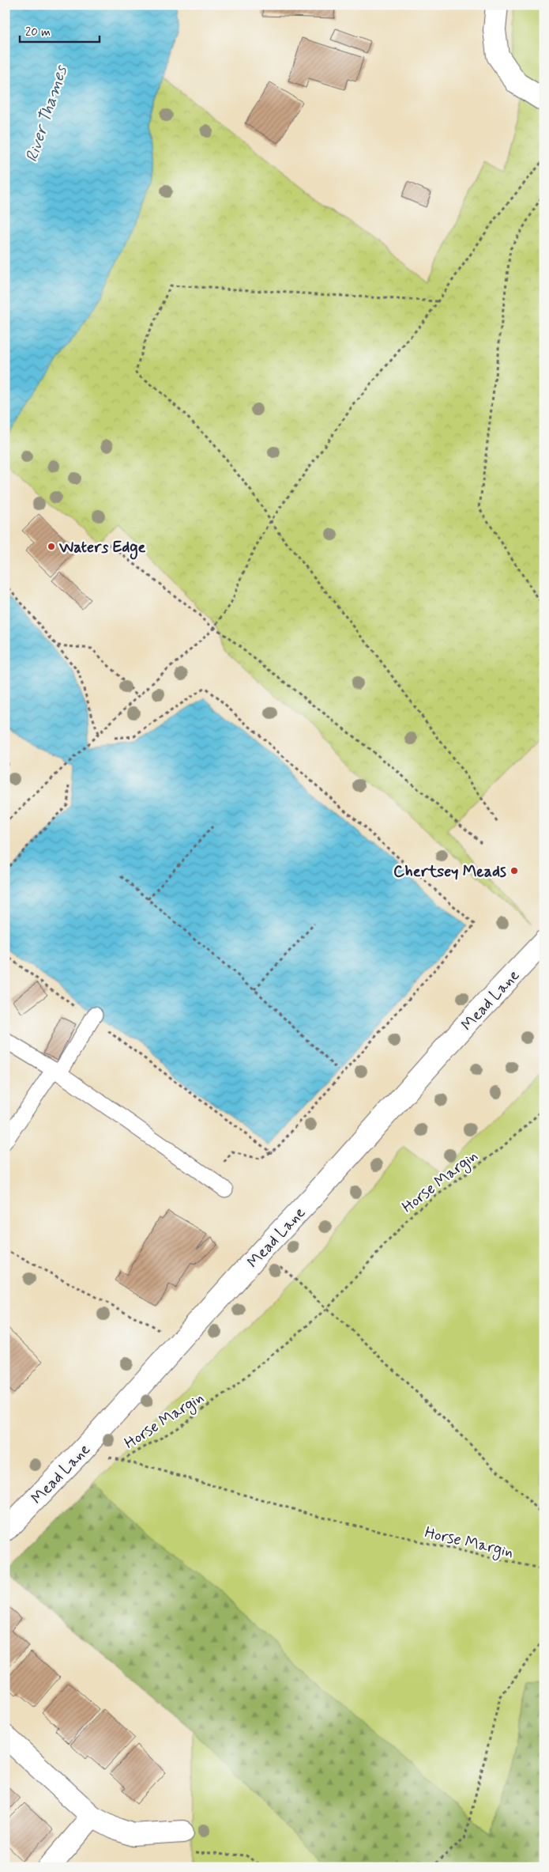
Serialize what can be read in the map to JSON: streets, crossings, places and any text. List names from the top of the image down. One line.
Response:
{"streets":{"street":["Mead Lane"],"path":["Horse Margin"]},"water":["River Thames"],"places":["Waters Edge","Chertsey Meads"],"scale_bar":"20 m"}
